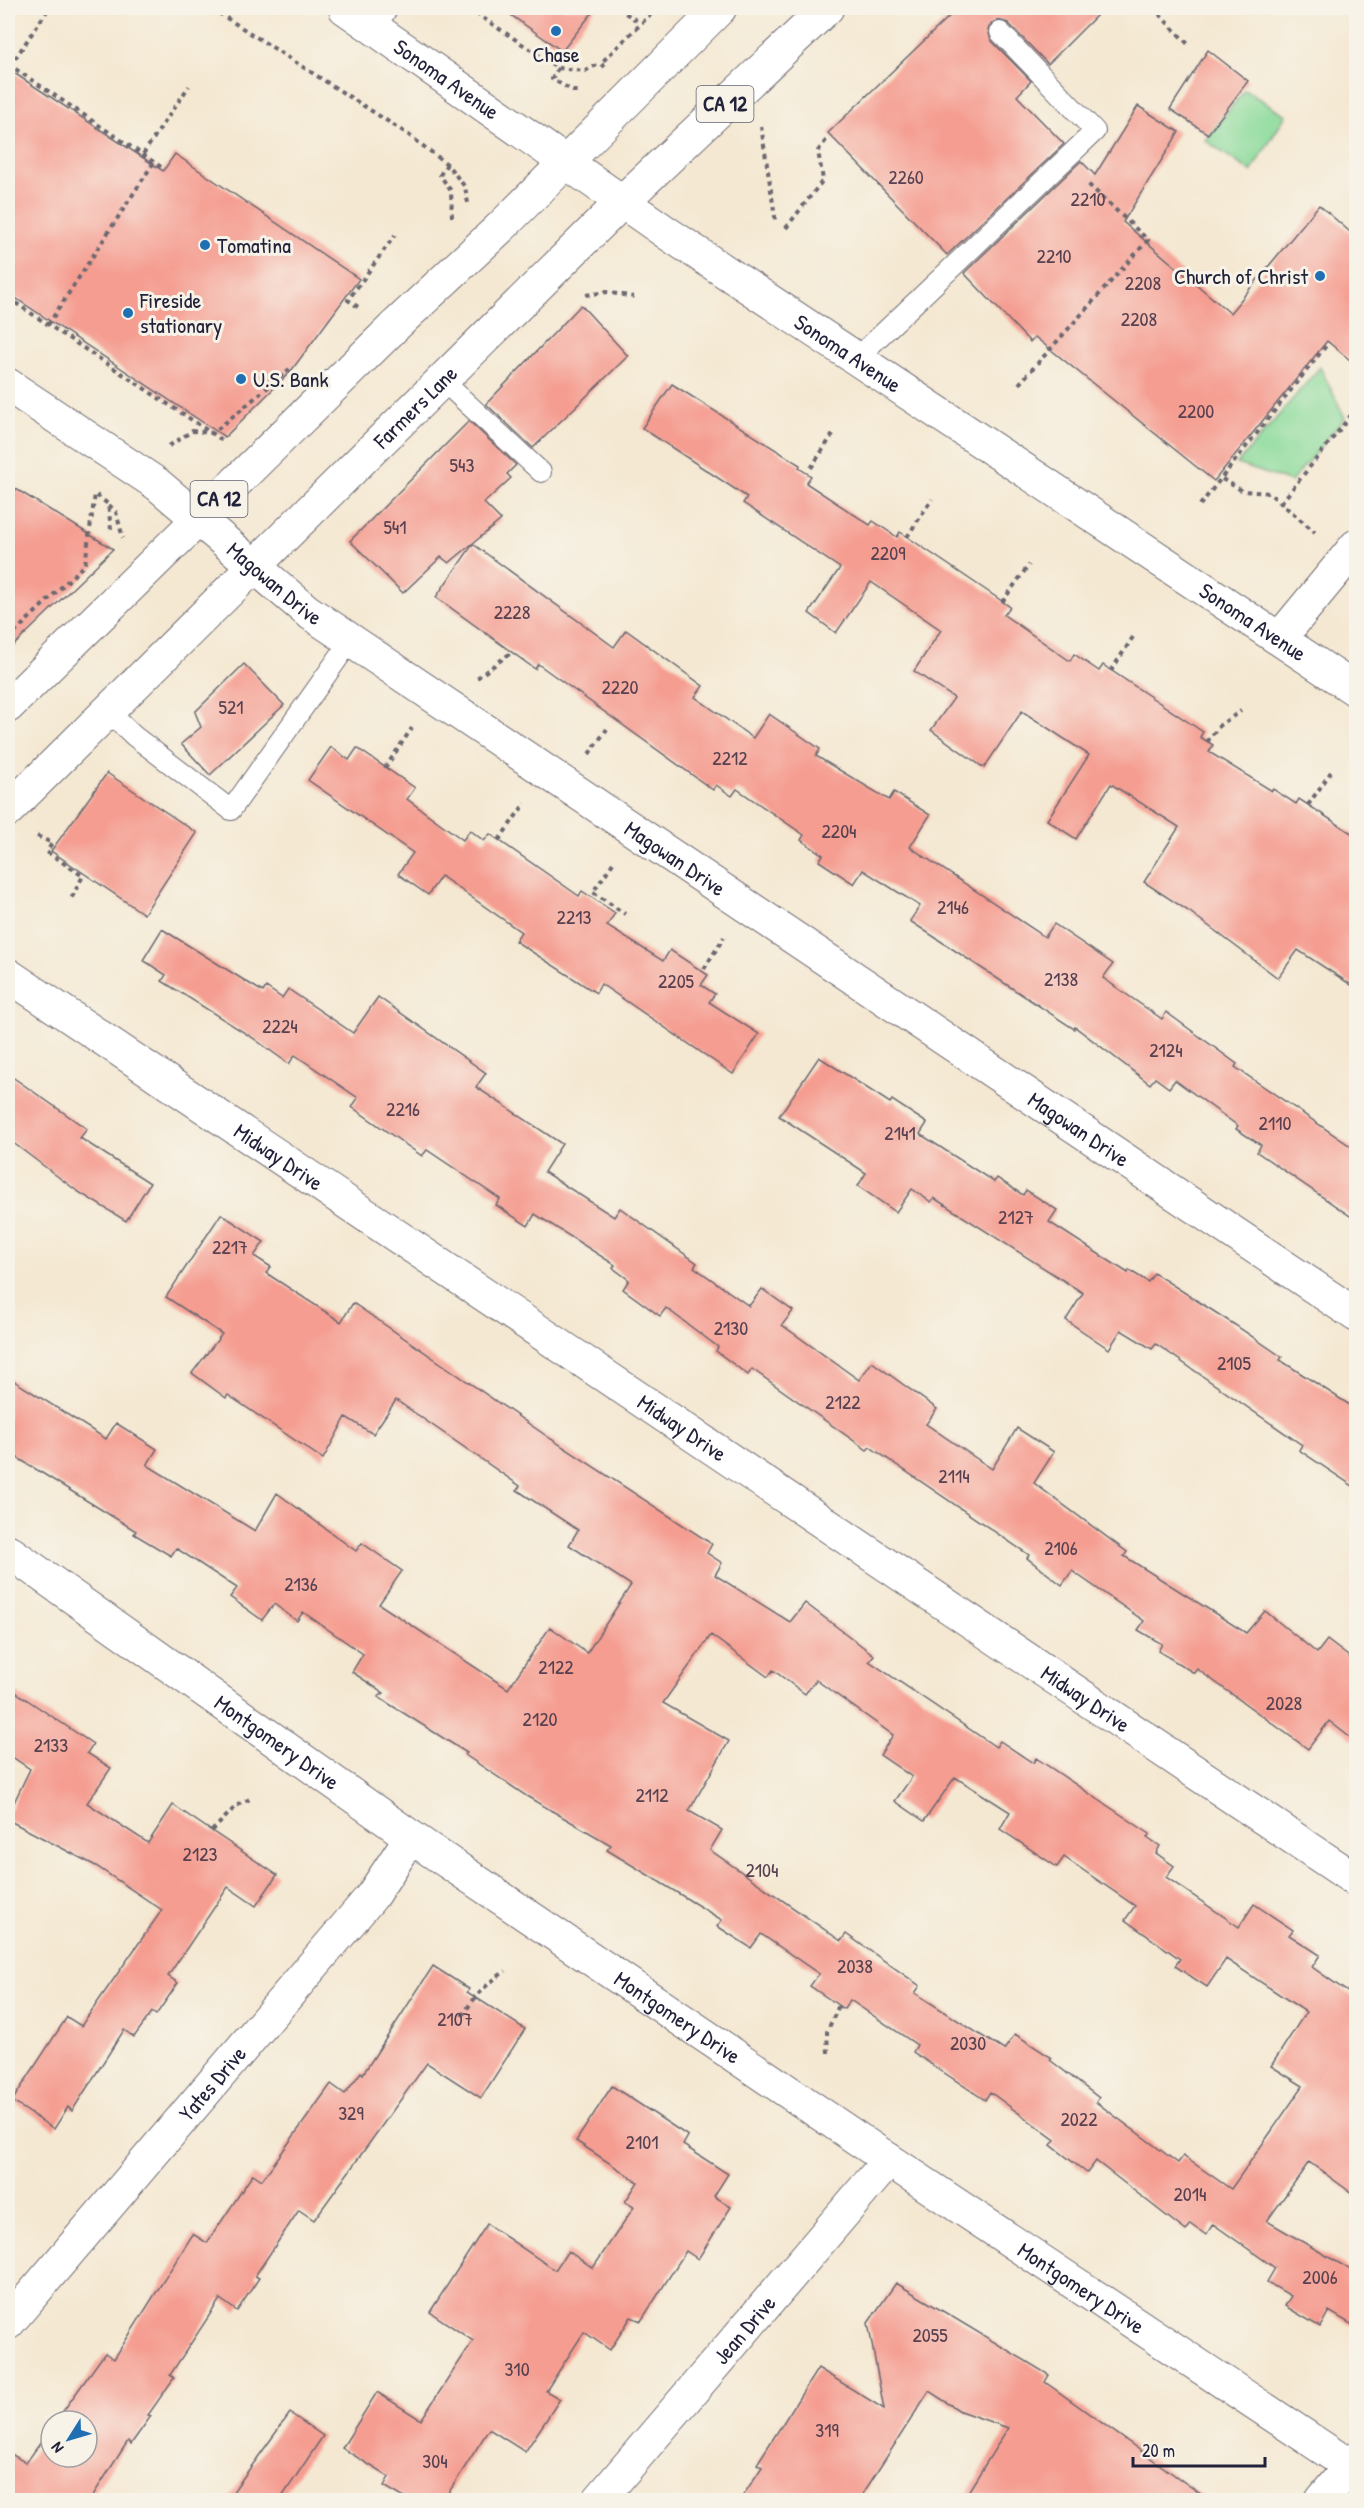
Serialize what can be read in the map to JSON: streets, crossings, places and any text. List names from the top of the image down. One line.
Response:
{"streets":{"street":["Sonoma Avenue","CA 12","Farmers Lane","Magowan Drive","Midway Drive","Montgomery Drive","Yates Drive","Jean Drive"]},"crossings":[["Sonoma Avenue","CA 12"],["Sonoma Avenue","Farmers Lane"],["CA 12","Magowan Drive"],["Farmers Lane","Magowan Drive"],["Montgomery Drive","Yates Drive"],["Montgomery Drive","Jean Drive"]],"places":["Chase","Tomatina","Church of Christ","Fireside stationary","U.S. Bank"],"house_numbers":["2260","2210","2210","2208","2208","2200","543","541","2209","2228","2220","521","2212","2204","2146","2213","2138","2205","2224","2124","2216","2110","2141","2127","2217","2130","2105","2122","2114","2106","2136","2122","2028","2120","2133","2112","2123","2104","2038","2107","2030","329","2022","2101","2014","2006","2055","310","319","304"],"scale_bar":"20 m","north":"bottom left"}
